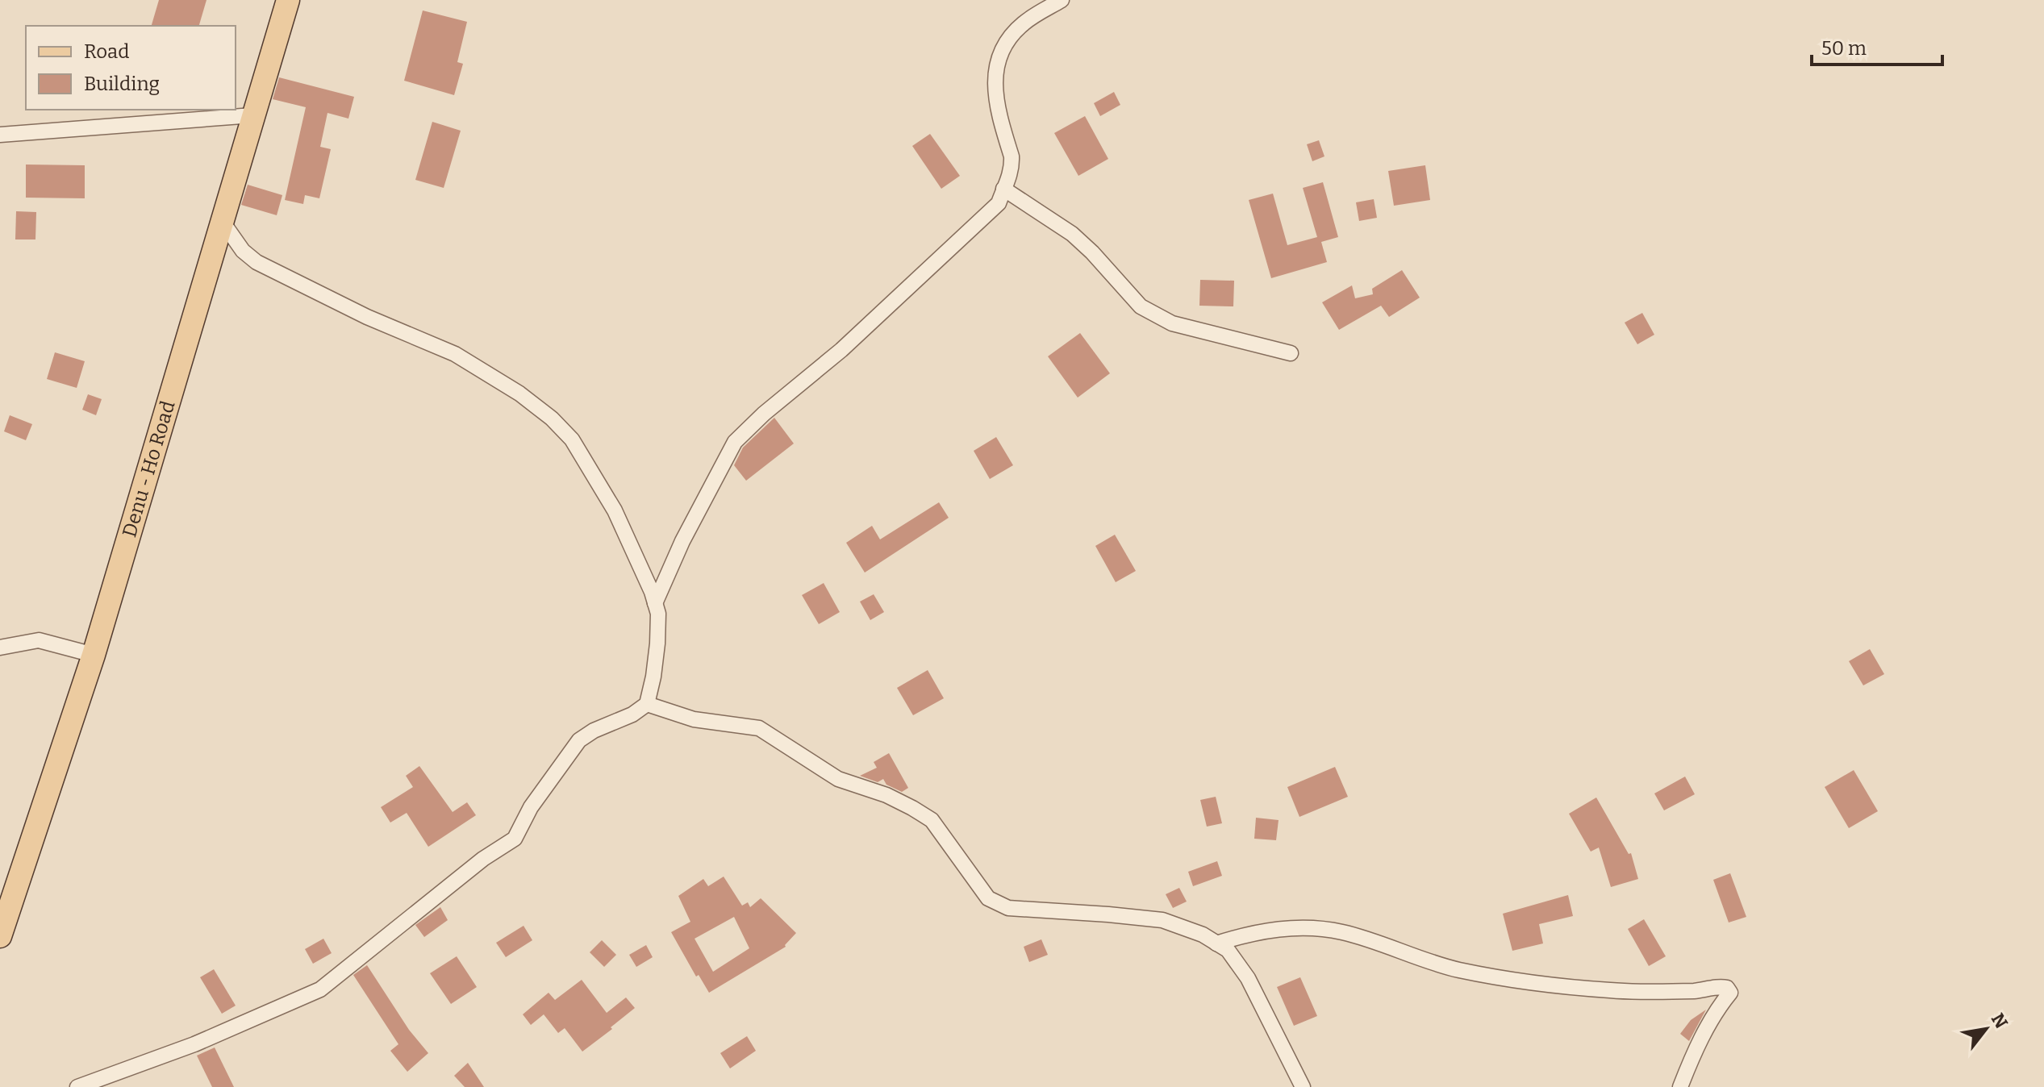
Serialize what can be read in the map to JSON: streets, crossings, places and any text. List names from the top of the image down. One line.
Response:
{"streets":{"main road":["Denu - Ho Road"]},"legend":["Road","Building"],"scale_bar":"50 m","north":"top right"}
